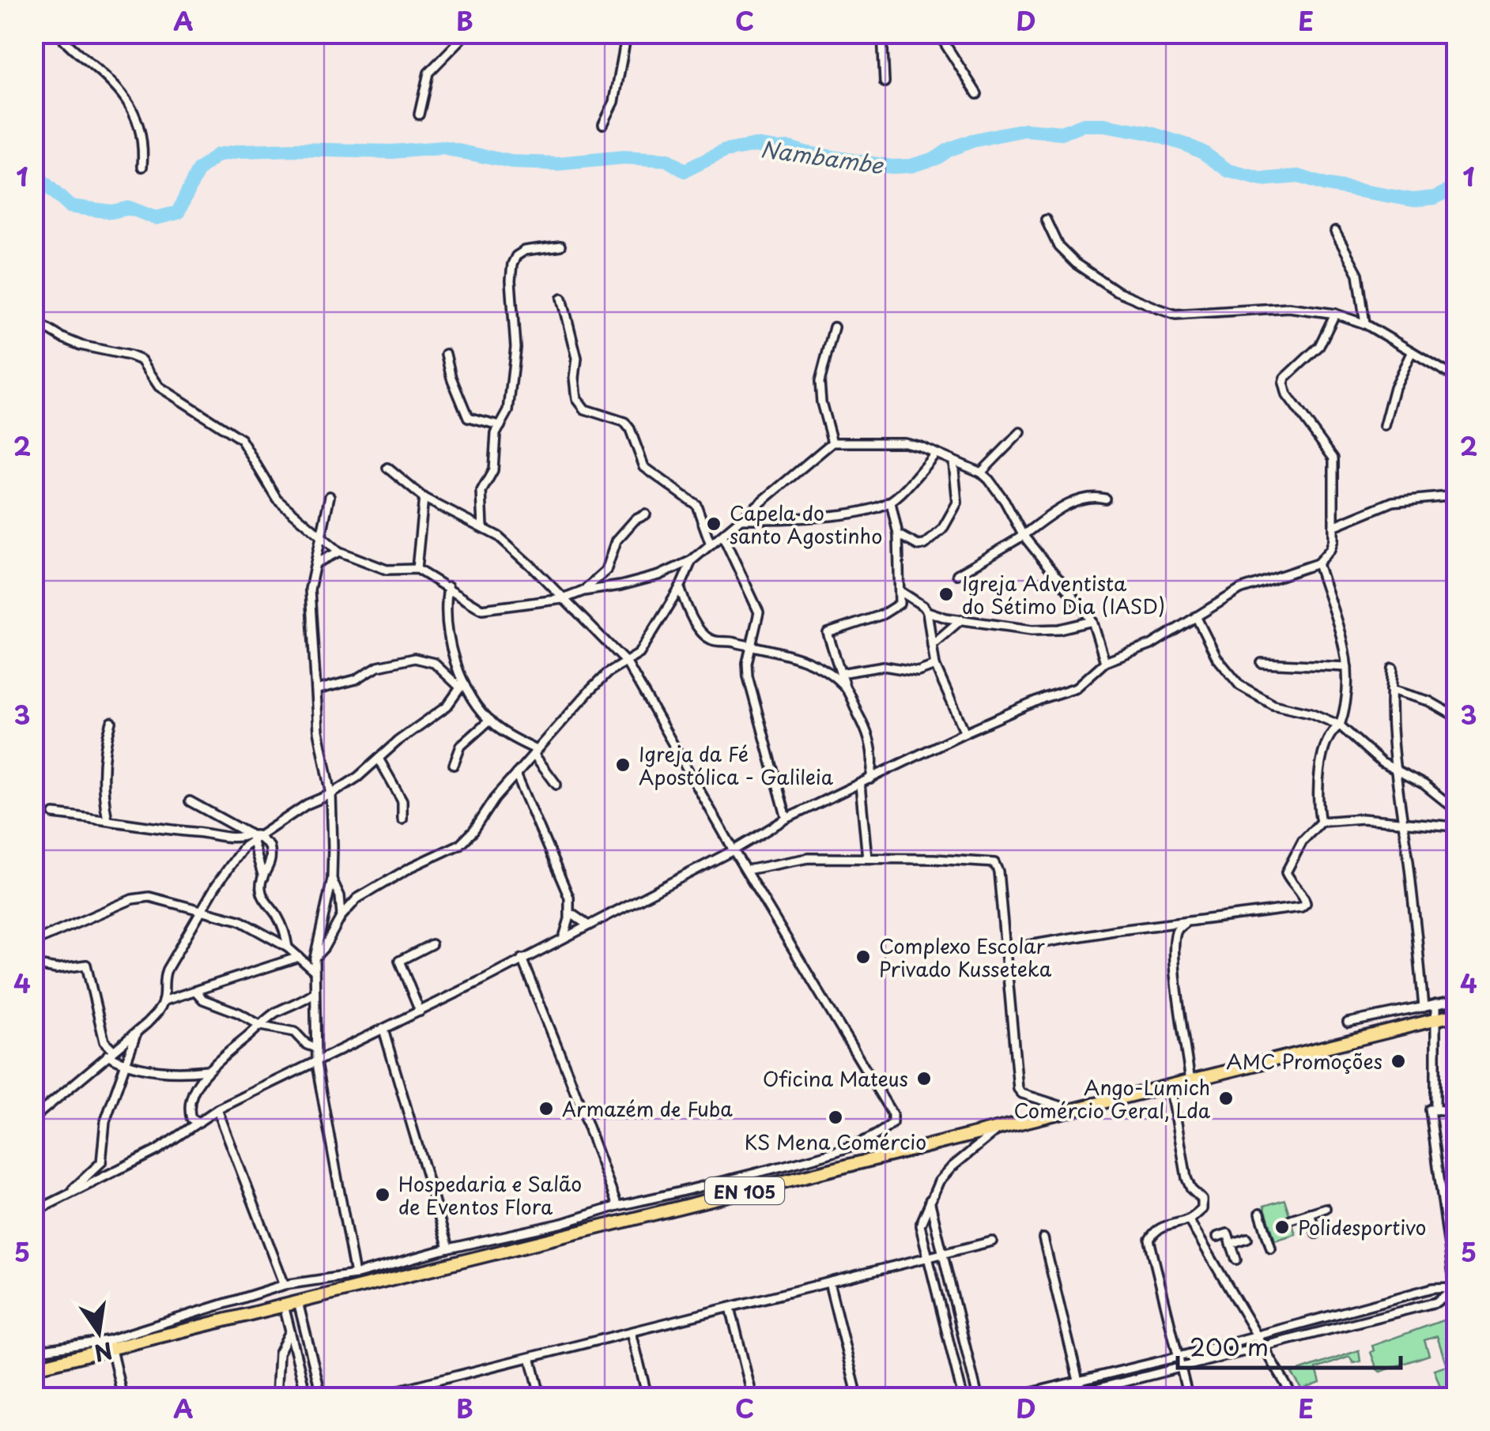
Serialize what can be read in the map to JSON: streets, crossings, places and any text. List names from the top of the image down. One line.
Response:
{"streets":{"main road":["EN 105"]},"water":["Nambambe"],"places":["Capela do santo Agostinho","Igreja Adventista do Sétimo Dia (IASD)","Igreja da Fé Apostólica - Galileia","Complexo Escolar Privado Kusseteka","AMC Promoções","Oficina Mateus","Ango-Lumich Comércio Geral, Lda","Armazém de Fuba","KS Mena Comércio","Hospedaria e Salão de Eventos Flora","Polidesportivo"],"scale_bar":"200 m","north":"bottom","grid":{"columns":["A","B","C","D","E"],"rows":["1","2","3","4","5"]}}
